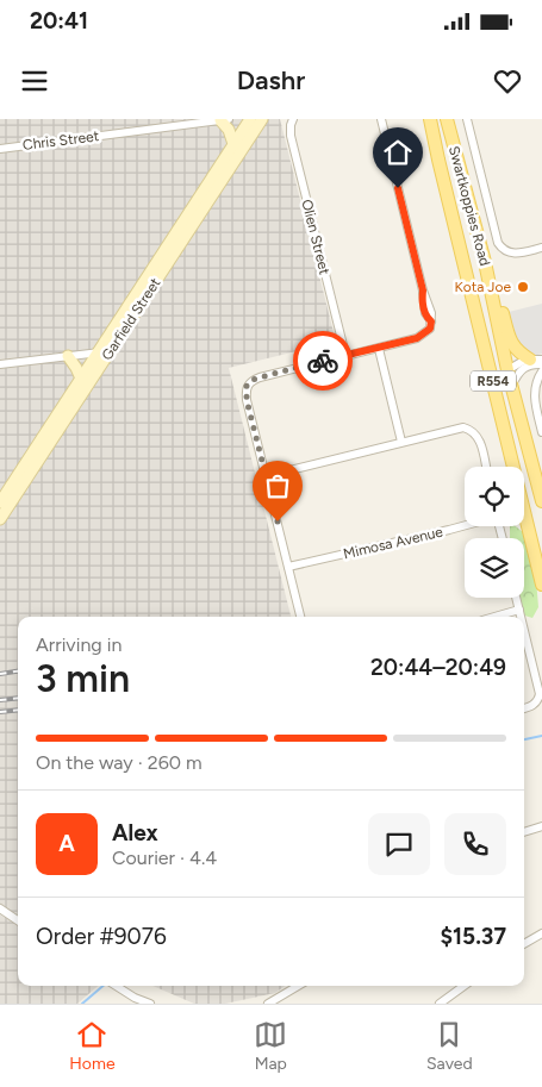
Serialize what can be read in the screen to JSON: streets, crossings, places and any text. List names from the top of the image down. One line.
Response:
{"streets":{"main road":["Swartkoppies Road","R554"],"street":["Chris Street","Olien Street","Garfield Street","Mimosa Avenue"]},"places":["Kota Joe"],"page":{"status":"20:41","header":"Dashr","heading":["3 min","Arriving in","20:44–20:49"],"panel":["Alex","Courier · 4.4","Order #9076","$15.37"],"bar":"On the way · 260 m","round":"A","tabs":["Home","Map","Saved"]}}
